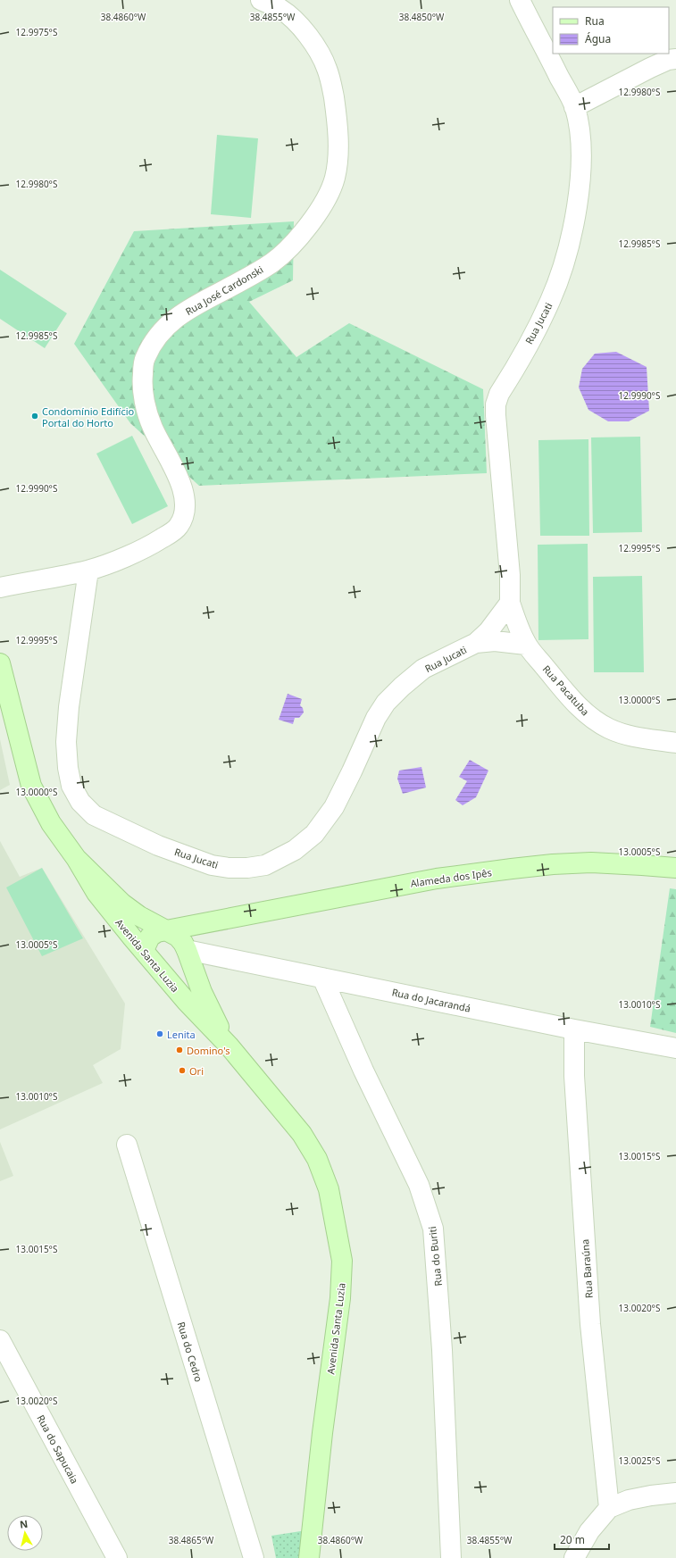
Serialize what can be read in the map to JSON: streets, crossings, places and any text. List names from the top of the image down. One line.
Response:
{"streets":{"street":["Rua José Cardonski","Rua Jucati","Rua Pacatuba","Alameda dos Ipês","Avenida Santa Luzia","Rua do Jacarandá","Rua do Buriti","Rua Baraúna","Rua do Cedro","Rua do Sapucaia"]},"crossings":[["Rua José Cardonski","Rua Jucati"],["Rua Jucati","Rua Pacatuba"],["Alameda dos Ipês","Avenida Santa Luzia"],["Alameda dos Ipês","Rua do Jacarandá"],["Avenida Santa Luzia","Rua do Jacarandá"],["Rua do Jacarandá","Rua do Buriti"],["Rua do Jacarandá","Rua Baraúna"]],"places":["Condomínio Edifício Portal do Horto","Lenita","Domino's","Ori"],"legend":["Rua","Água"],"scale_bar":"20 m","north":"top","coordinates":["38.4860°W","38.4855°W","38.4850°W","12.9975°S","12.9980°S","12.9985°S","12.9990°S","12.9995°S","13.0000°S","13.0005°S","13.0010°S","13.0015°S","13.0020°S","13.0025°S","38.4865°W"]}
